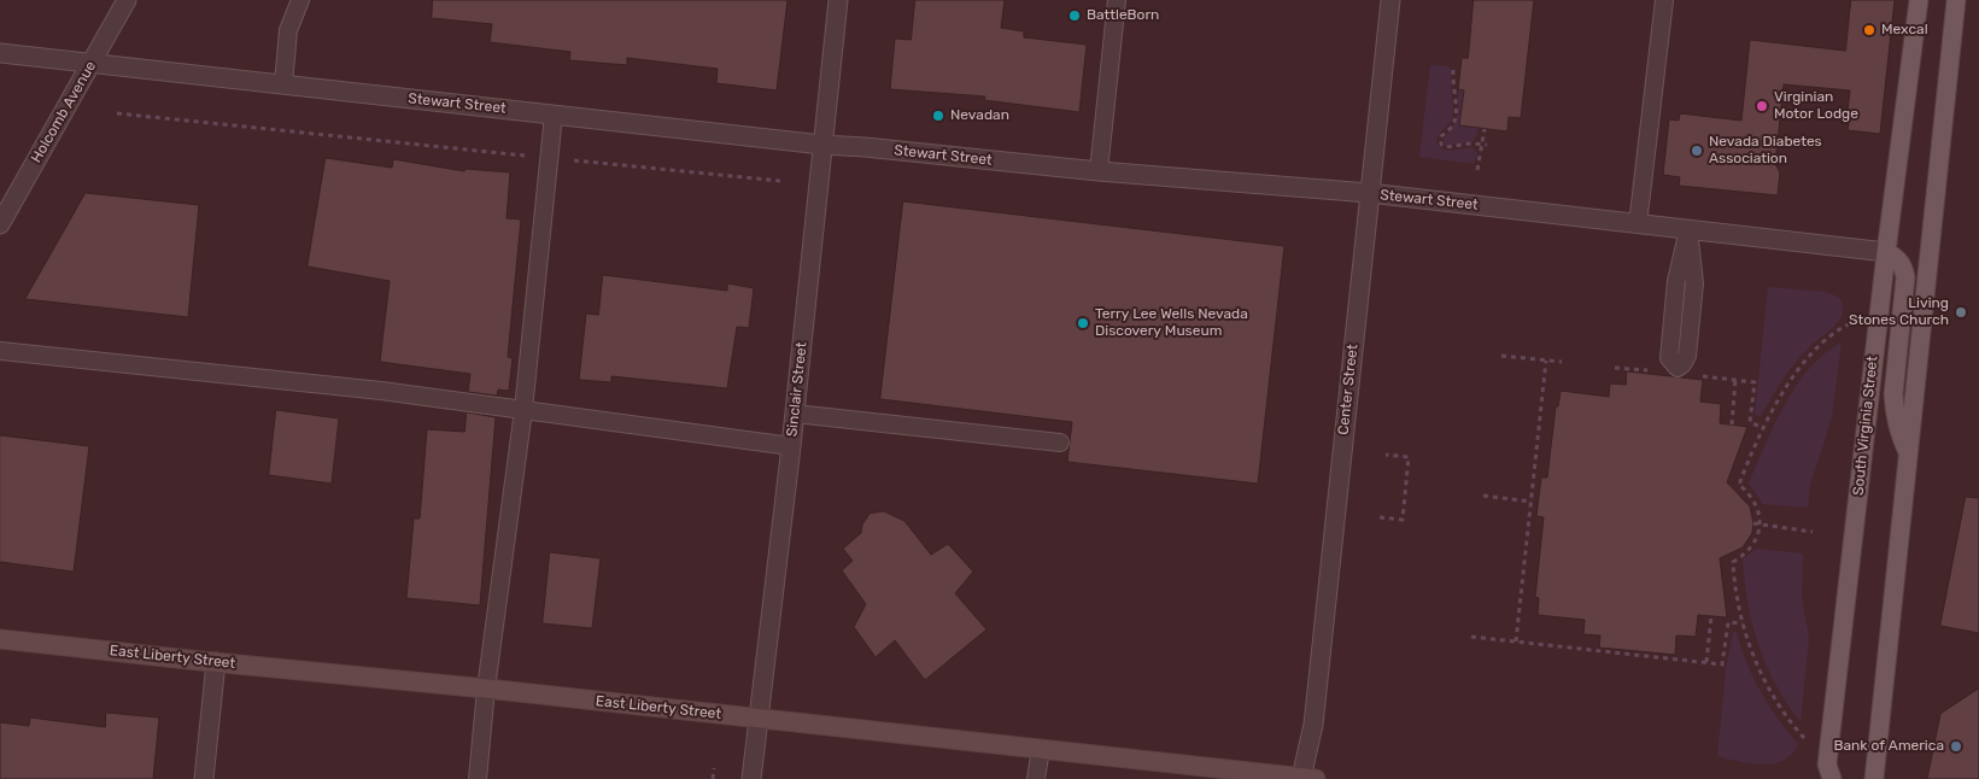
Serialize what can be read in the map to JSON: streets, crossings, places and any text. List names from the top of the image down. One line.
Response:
{"streets":{"main road":["South Virginia Street","East Liberty Street"],"street":["Stewart Street","Holcomb Avenue","Sinclair Street","Center Street"]},"crossings":[["Stewart Street","Holcomb Avenue"],["Stewart Street","Sinclair Street"],["Stewart Street","Center Street"],["Stewart Street","South Virginia Street"],["Sinclair Street","East Liberty Street"],["Center Street","East Liberty Street"]],"places":["BattleBorn","Mexcal","Virginian Motor Lodge","Nevadan","Nevada Diabetes Association","Living Stones Church","Terry Lee Wells Nevada Discovery Museum","Bank of America"]}
